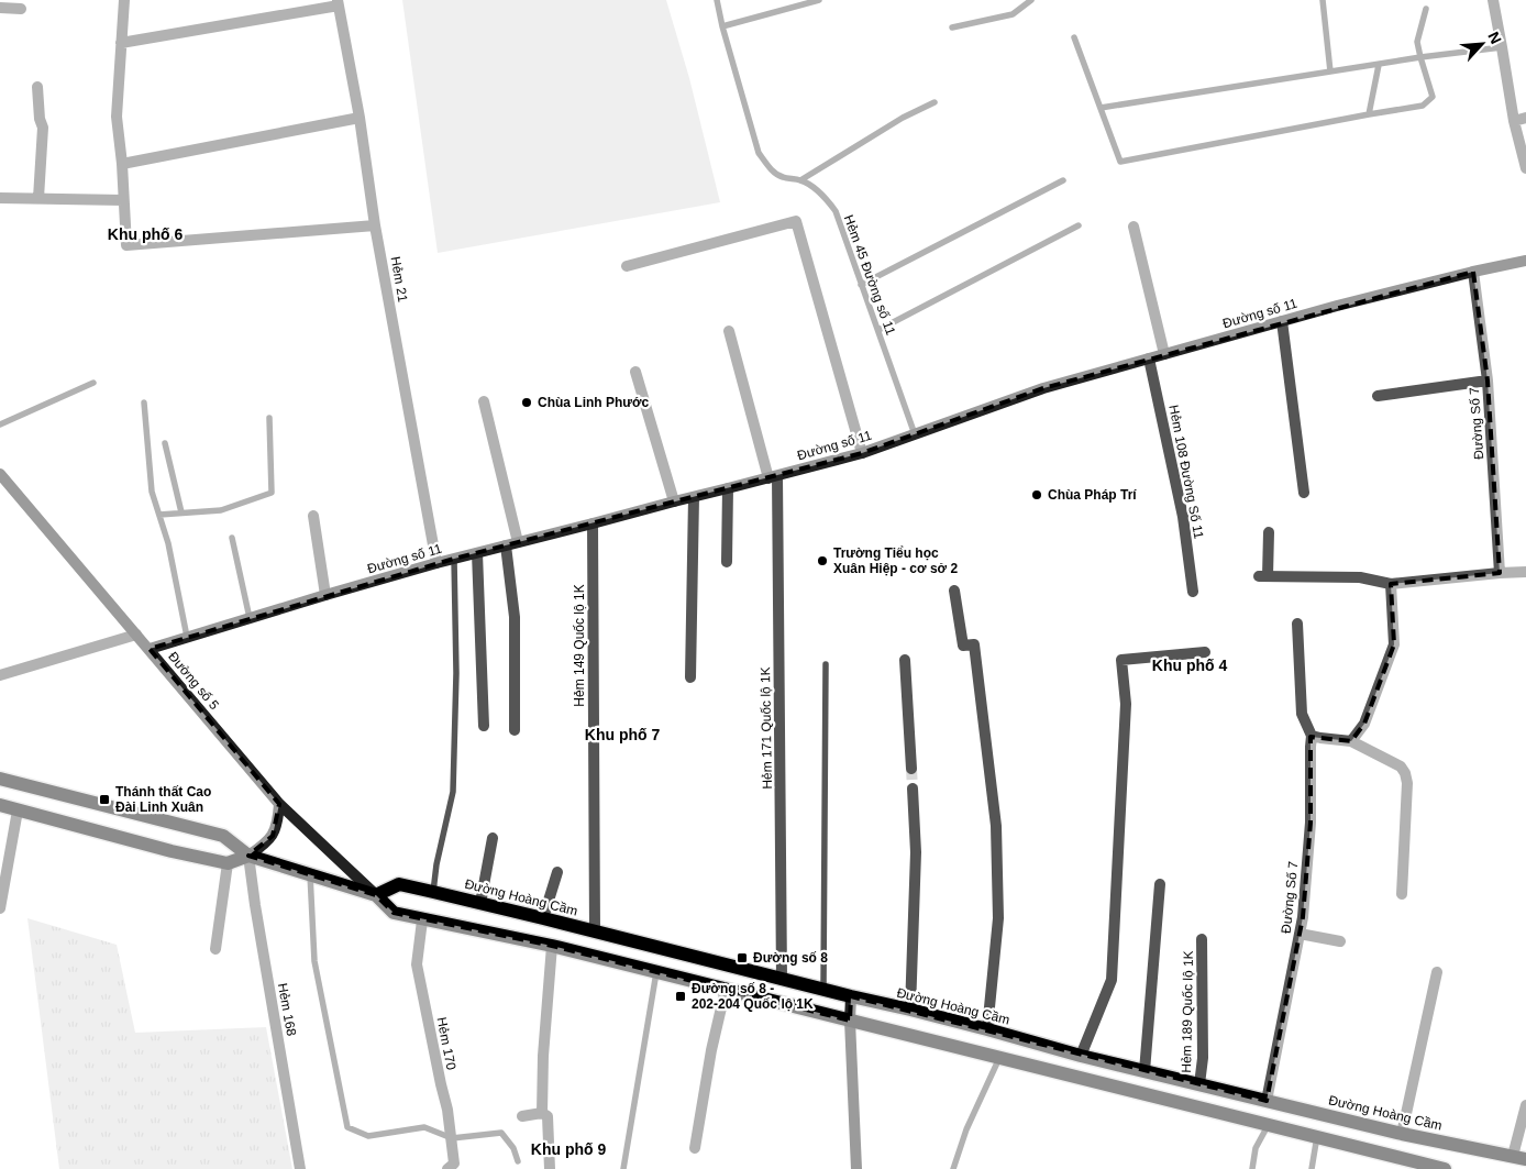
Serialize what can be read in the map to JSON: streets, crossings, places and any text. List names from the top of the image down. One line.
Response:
{"streets":{"main road":["Đường số 11","Đường số 5","Đường Hoàng Cầm"],"street":["Hẻm 21","Đường Số 7","Hẻm 108 Đường Số 11","Hẻm 149 Quốc lộ 1K","Hẻm 171 Quốc lộ 1K","Hẻm 168","Hẻm 189 Quốc lộ 1K","Hẻm 170"],"lane":["Hẻm 45 Đường số 11"]},"crossings":[["Hẻm 45 Đường số 11","Đường số 11"],["Hẻm 21","Đường số 11"],["Đường số 11","Đường Số 7"],["Đường số 11","Hẻm 108 Đường Số 11"],["Đường số 11","Hẻm 149 Quốc lộ 1K"],["Đường số 11","Đường số 5"],["Đường số 11","Hẻm 171 Quốc lộ 1K"],["Đường Số 7","Đường Hoàng Cầm"],["Hẻm 149 Quốc lộ 1K","Đường Hoàng Cầm"],["Đường số 5","Đường Hoàng Cầm"],["Hẻm 171 Quốc lộ 1K","Đường Hoàng Cầm"],["Đường Hoàng Cầm","Hẻm 189 Quốc lộ 1K"]],"districts":["Khu phố 6","Khu phố 4","Khu phố 7","Khu phố 9"],"places":{"other":["Chùa Linh Phước","Chùa Pháp Trí","Trường Tiểu học Xuân Hiệp - cơ sở 2"],"transit":["Thánh thất Cao Đài Linh Xuân","Đường số 8","Đường số 8 - 202-204 Quốc lộ 1K"]},"north":"top right"}
